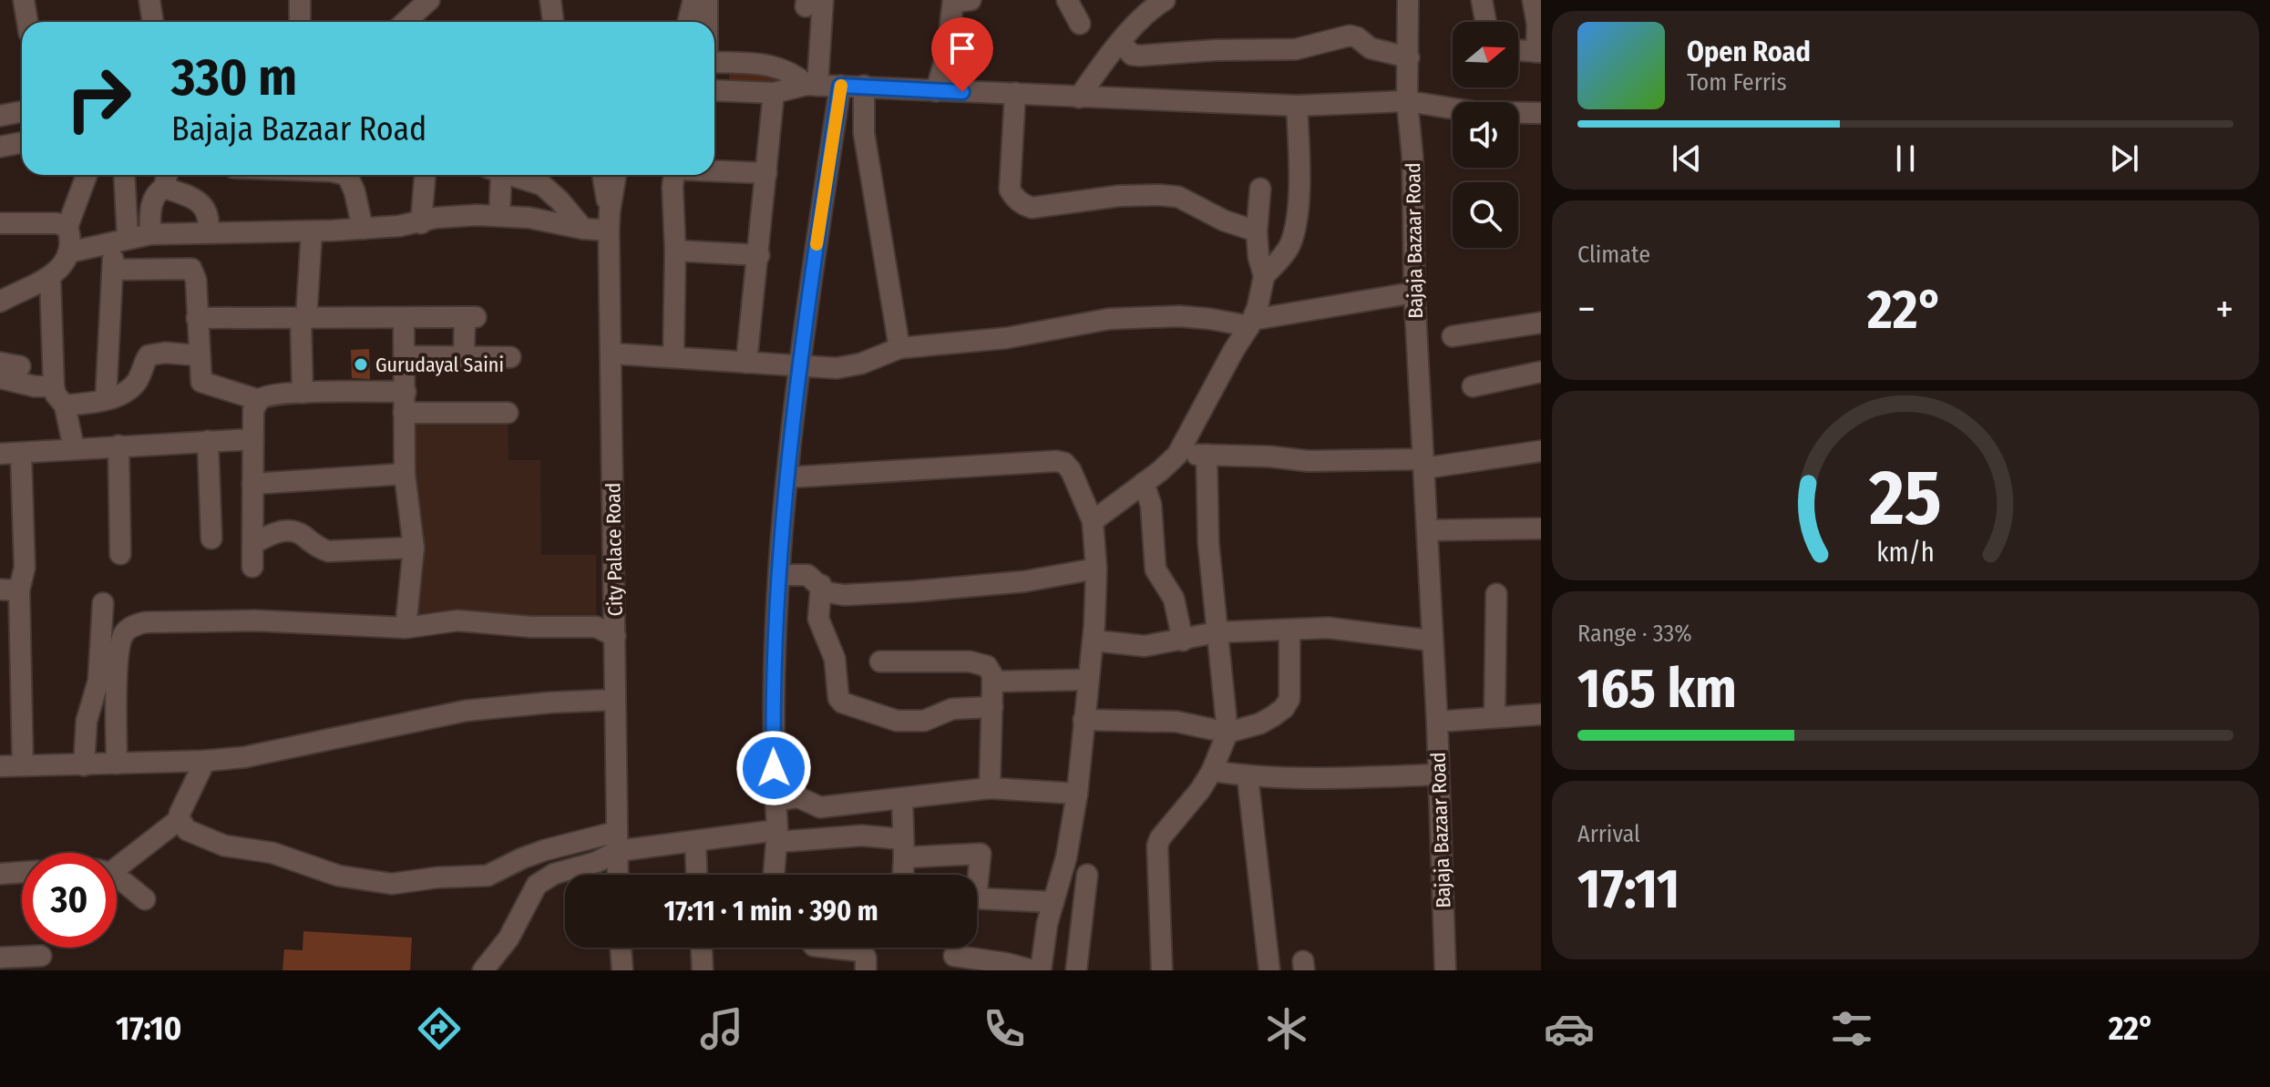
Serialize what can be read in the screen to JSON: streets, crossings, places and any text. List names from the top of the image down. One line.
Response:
{"streets":{"street":["Bajaja Bazaar Road","City Palace Road"]},"places":["Gurudayal Saini"],"north":"right","page":{"turn":["330 m","Bajaja Bazaar Road"],"song":["Open Road","Tom Ferris"],"tile":["Climate",["Range · 33%","165 km"],["Arrival","17:11"]],"heat":["−","22°","+"],"limit":"30","trip":"17:11 · 1 min · 390 m","tabs":["17:10","22°"],"gauge":["25","km/h"]}}
